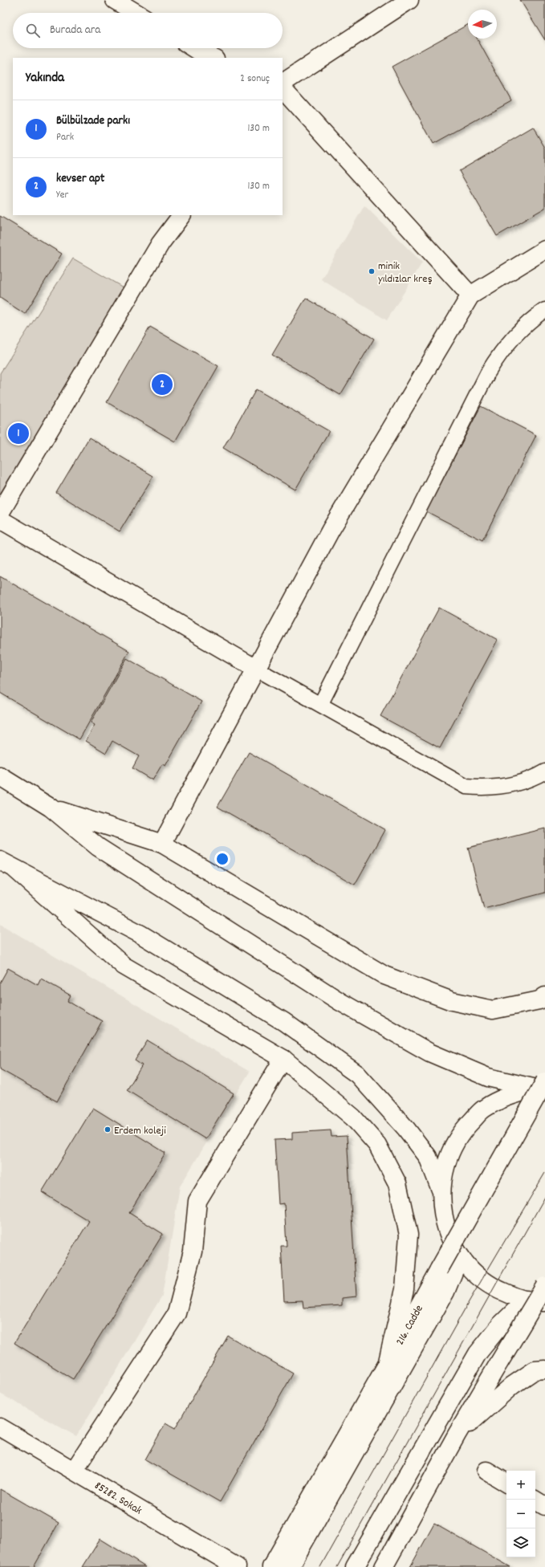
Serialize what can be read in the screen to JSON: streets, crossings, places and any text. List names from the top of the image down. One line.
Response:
{"streets":{"main road":["216. Cadde","85282. Sokak"]},"places":["minik yıldızlar kreş","Erdem koleji"],"north":"left","page":{"search":"Burada ara","heading":["Yakında","2 sonuç"],"list":[{"mark":"1","name":"Bülbülzade parkı","note":"Park","value":"130 m"},{"mark":"2","name":"kevser apt","note":"Yer","value":"130 m"}],"pins":["2","1"],"map_buttons":["+","−"]}}
